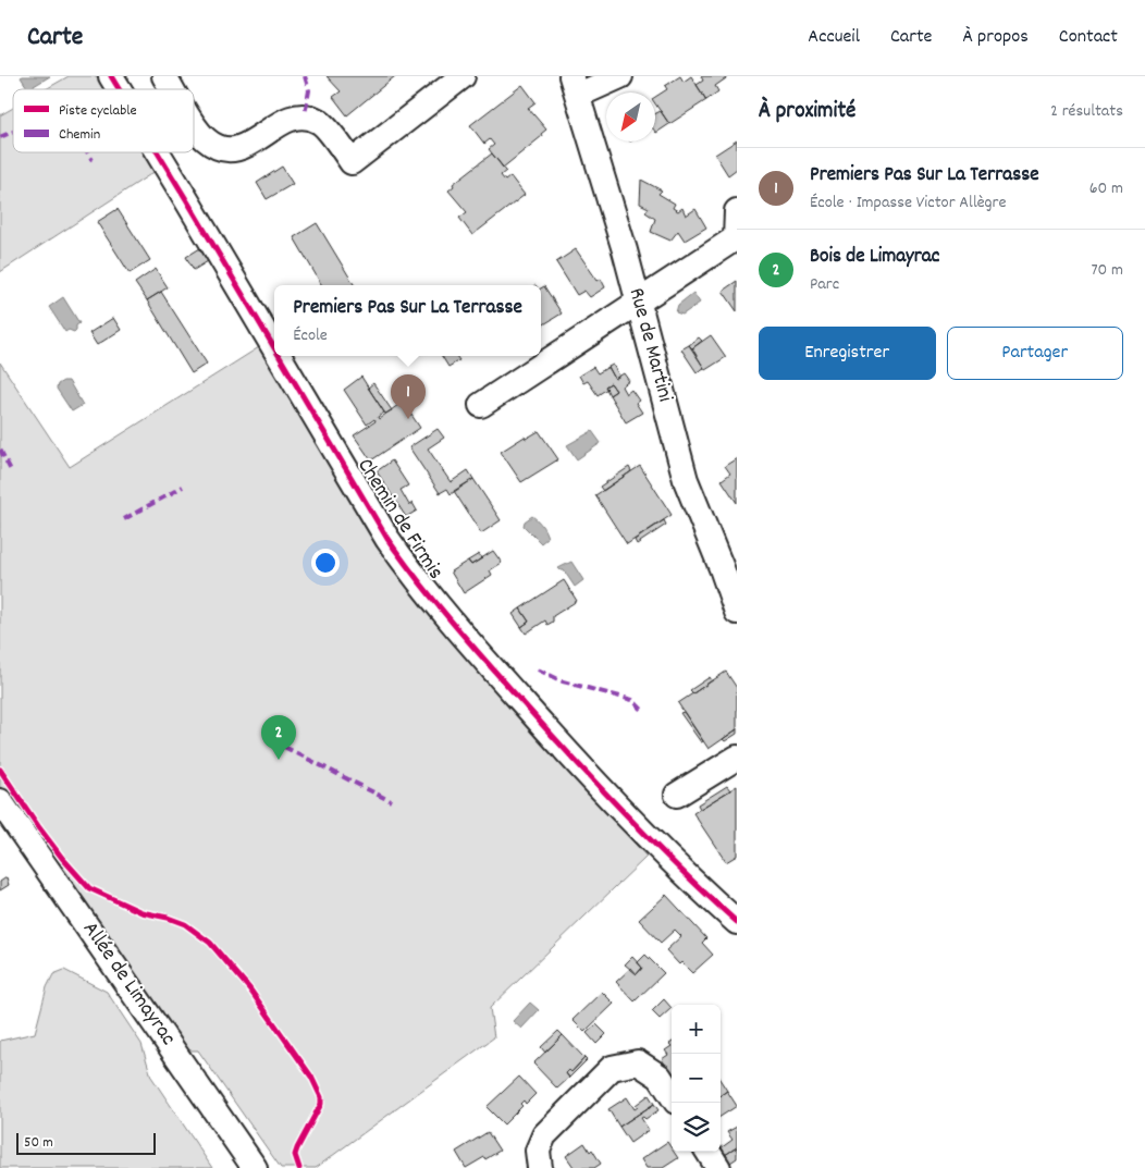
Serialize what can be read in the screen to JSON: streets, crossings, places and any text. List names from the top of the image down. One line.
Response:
{"streets":{"street":["Rue de Martini","Chemin de Firmis","Allée de Limayrac"]},"legend":["Piste cyclable","Chemin"],"scale_bar":"50 m","north":"bottom left","page":{"header":"Carte","nav":["Accueil","Carte","À propos","Contact"],"heading":["À proximité","2 résultats"],"list":[{"mark":"1","name":"Premiers Pas Sur La Terrasse","note":"École · Impasse Victor Allègre","value":"60 m"},{"mark":"2","name":"Bois de Limayrac","note":"Parc","value":"70 m"}],"popup":["Premiers Pas Sur La Terrasse","École"],"buttons":["Enregistrer","Partager"],"pins":["1","2"],"map_buttons":["+","−"],"scale":"50 m"}}
